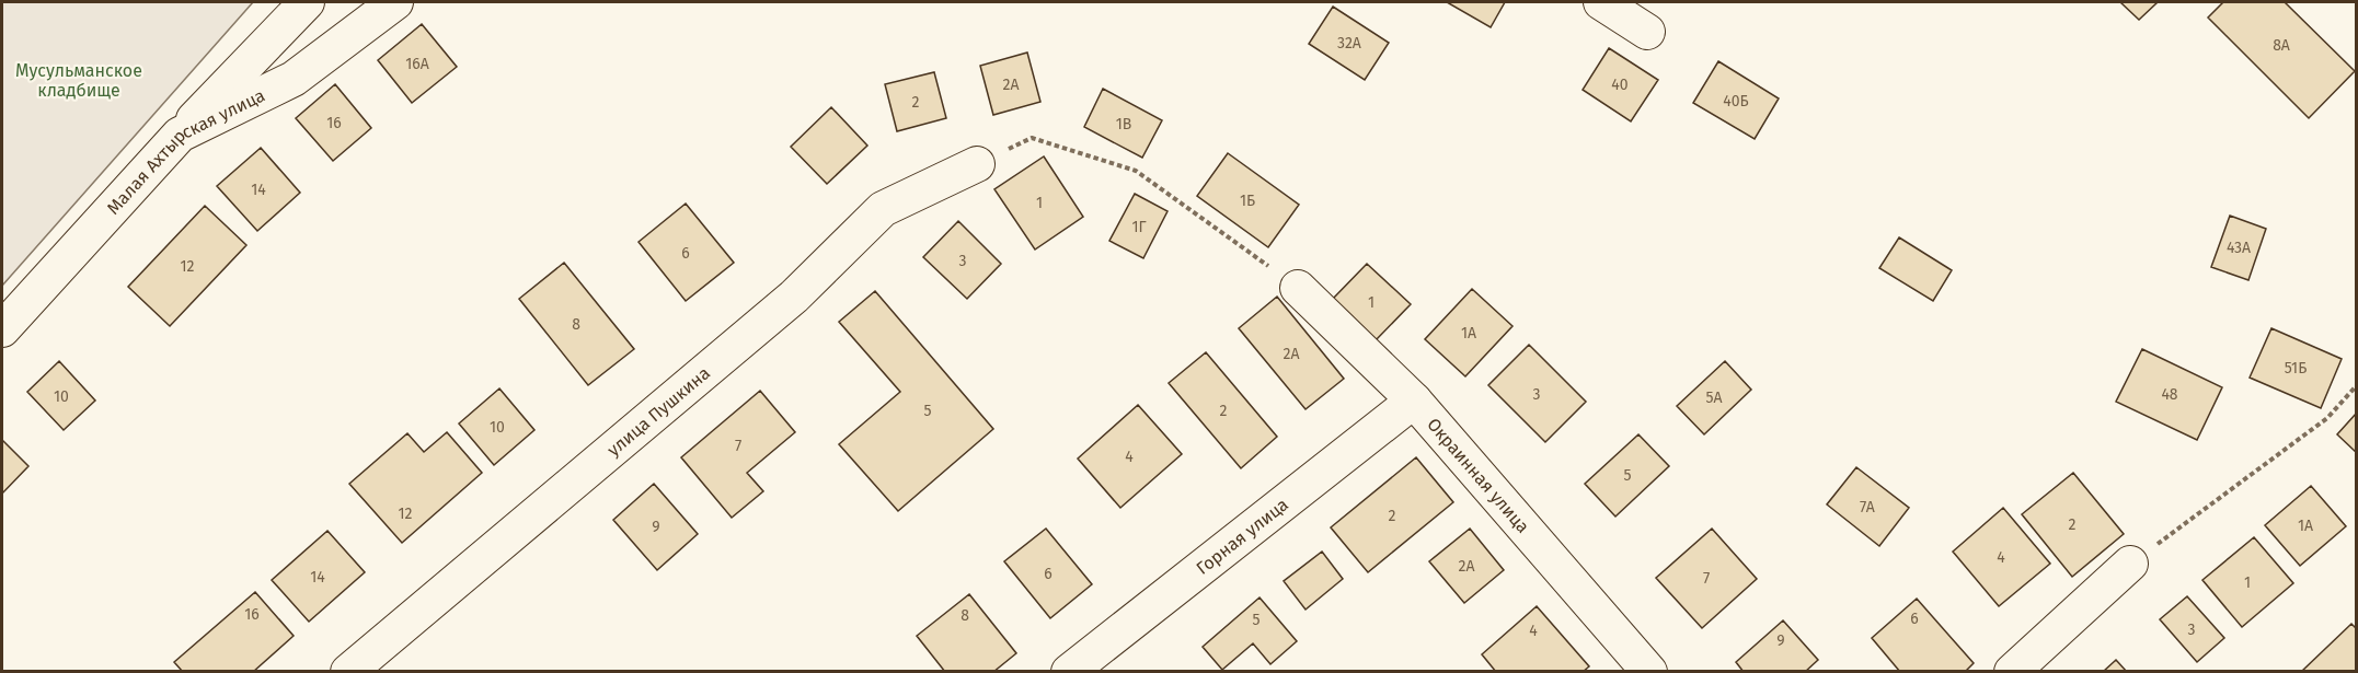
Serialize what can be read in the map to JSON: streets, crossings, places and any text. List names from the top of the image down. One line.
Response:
{"streets":{"street":["Малая Ахтырская улица","улица Пушкина","Окраинная улица","Горная улица"]},"crossings":[["Окраинная улица","Горная улица"]],"parks":["Мусульманское кладбище"],"house_numbers":["32А","8А","16А","2А","40","40Б","2","16","1В","14","1Б","1","1Г","43А","6","3","12","1","8","1А","2А","51Б","3","48","10","5А","5","2","10","7","4","5","7А","12","2","2","1А","9","4","2А","6","14","7","1","16","8","6","5","3","4","9"]}
